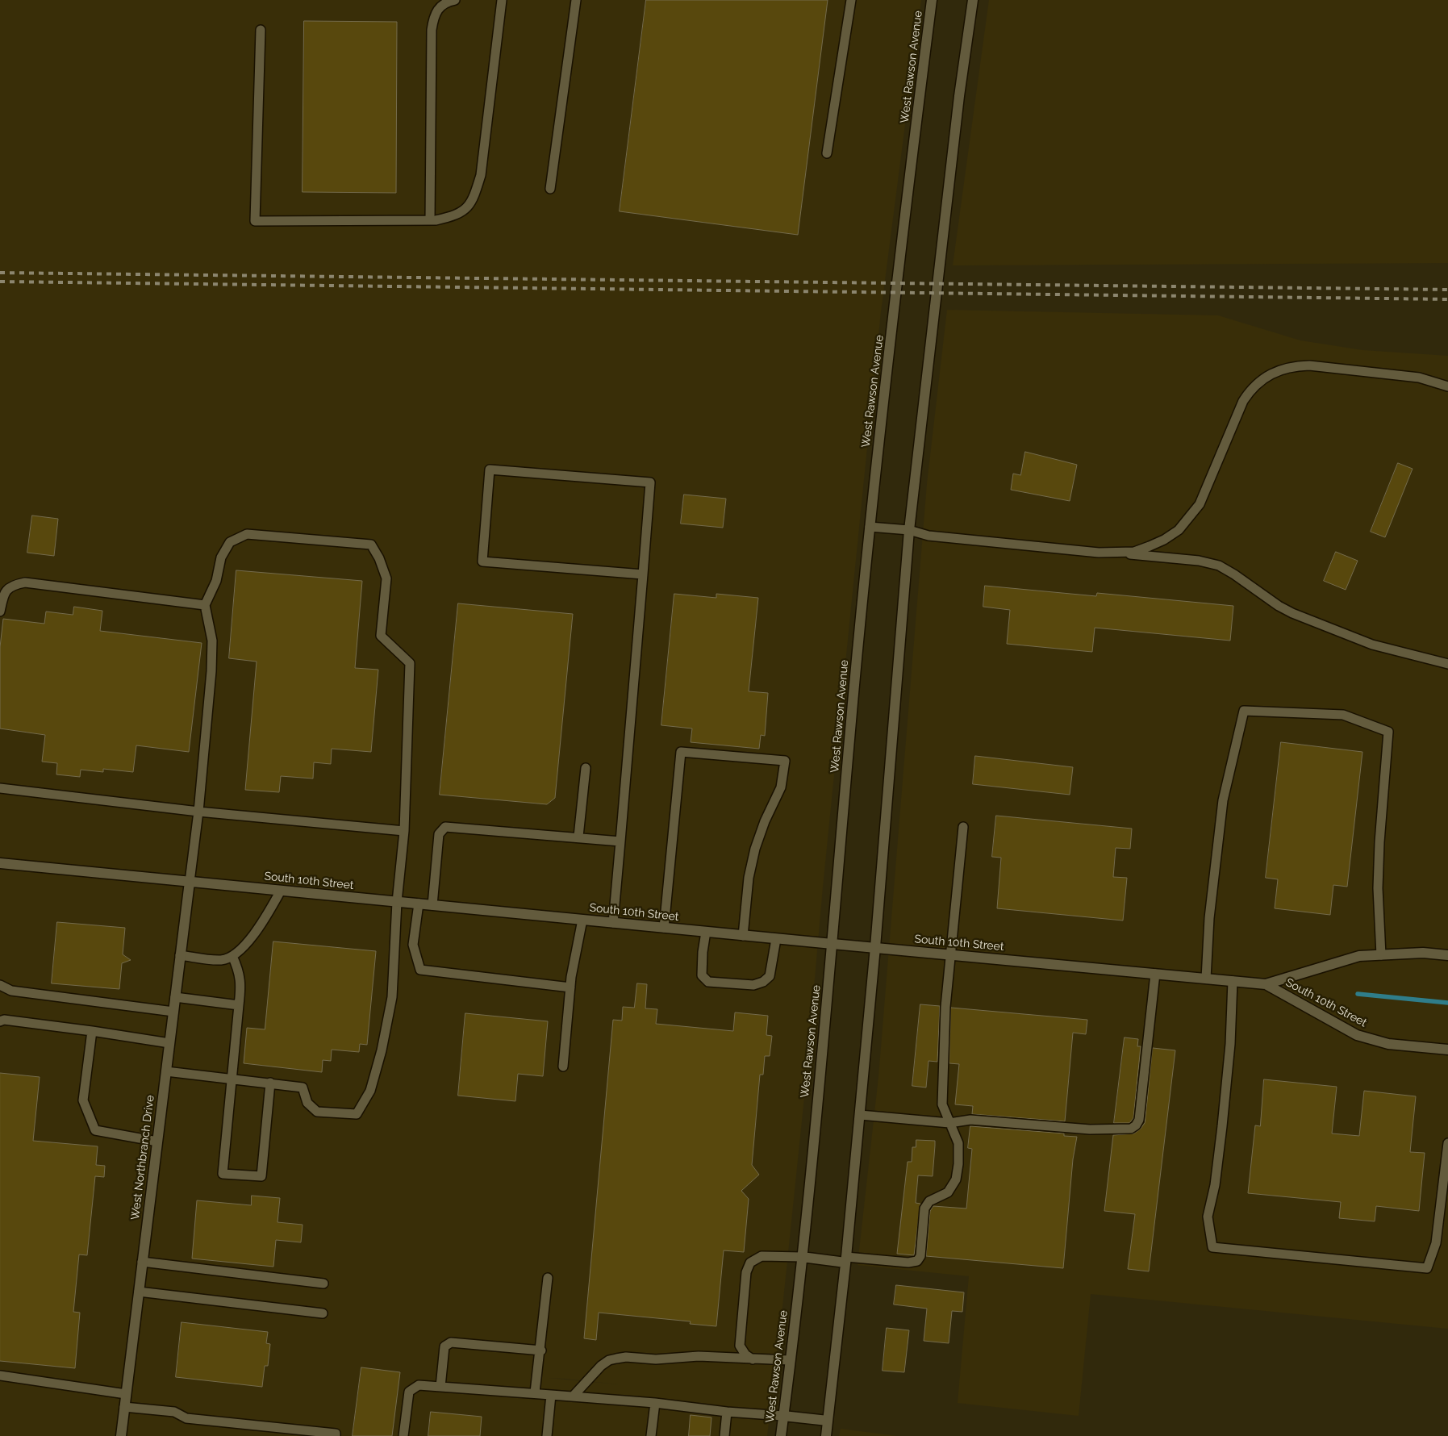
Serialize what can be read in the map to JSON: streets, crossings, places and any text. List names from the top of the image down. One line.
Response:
{"streets":{"main road":["West Rawson Avenue","South 10th Street","West Northbranch Drive"]},"crossings":[["West Rawson Avenue","South 10th Street"],["South 10th Street","West Northbranch Drive"]]}
